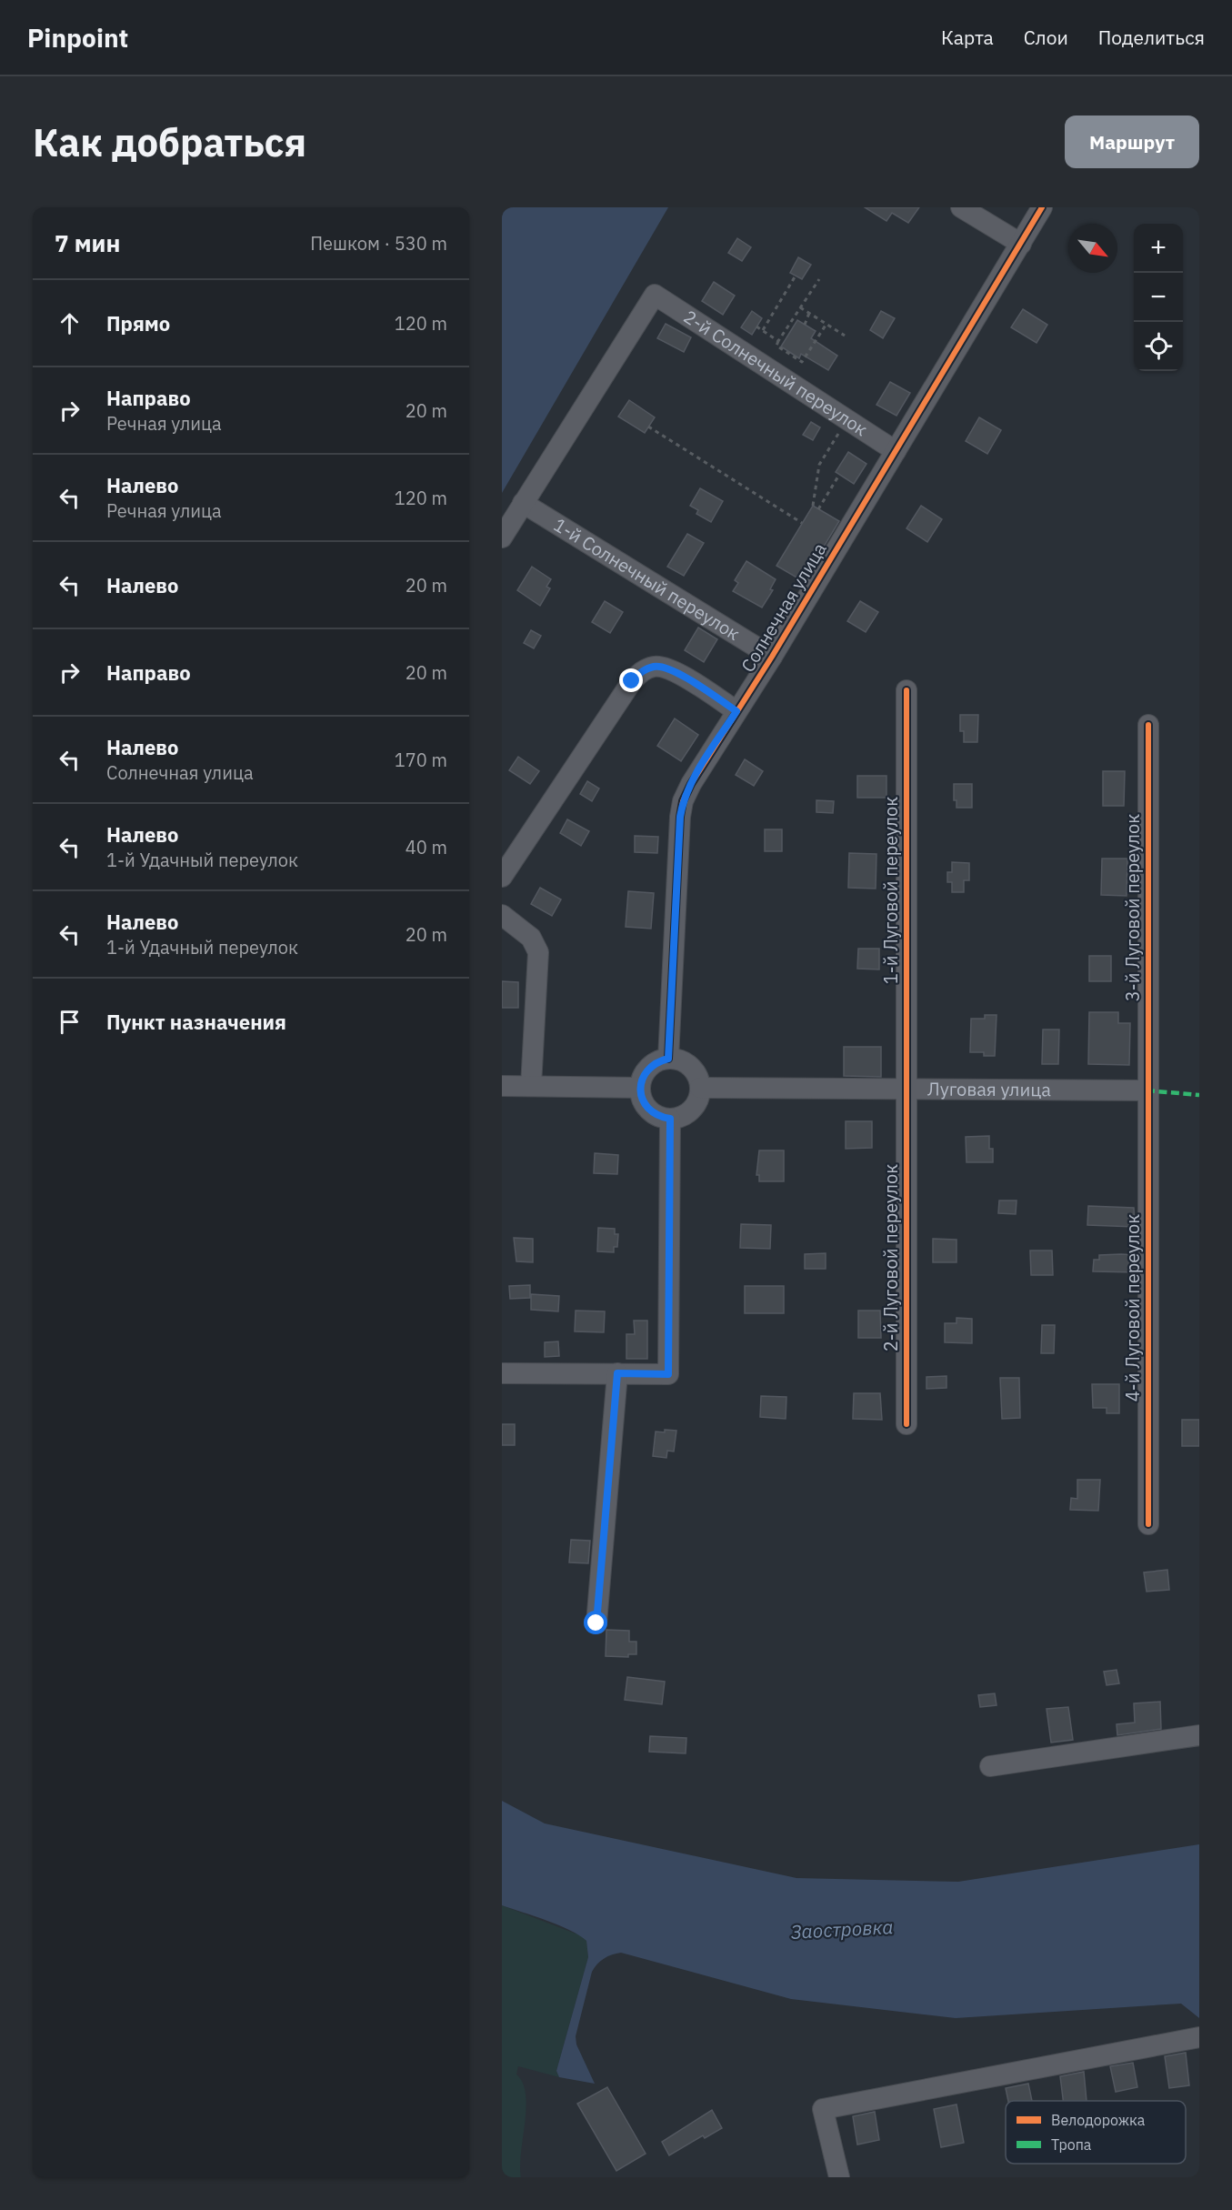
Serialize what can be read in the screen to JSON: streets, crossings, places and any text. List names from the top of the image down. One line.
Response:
{"streets":{"street":["2-й Солнечный переулок","1-й Солнечный переулок","Солнечная улица","1-й Луговой переулок","3-й Луговой переулок","Луговая улица","2-й Луговой переулок","4-й Луговой переулок"]},"crossings":[["2-й Солнечный переулок","1-й Солнечный переулок"],["2-й Солнечный переулок","Солнечная улица"],["1-й Солнечный переулок","Солнечная улица"],["Солнечная улица","Луговая улица"],["1-й Луговой переулок","Луговая улица"],["1-й Луговой переулок","2-й Луговой переулок"],["3-й Луговой переулок","Луговая улица"],["3-й Луговой переулок","4-й Луговой переулок"],["Луговая улица","2-й Луговой переулок"],["Луговая улица","4-й Луговой переулок"]],"water":["Заостровка"],"legend":["Велодорожка","Тропа"],"north":"bottom right","page":{"header":"Pinpoint","nav":["Карта","Слои","Поделиться"],"buttons":"Маршрут","title":"Как добраться","heading":["7 мин","Пешком · 530 m"],"map_buttons":["+","−"],"list":[["Прямо","120 m"],["Направо","Речная улица","20 m"],["Налево","Речная улица","120 m"],["Налево","20 m"],["Направо","20 m"],["Налево","Солнечная улица","170 m"],["Налево","1-й Удачный переулок","40 m"],["Налево","1-й Удачный переулок","20 m"],"Пункт назначения"]}}
